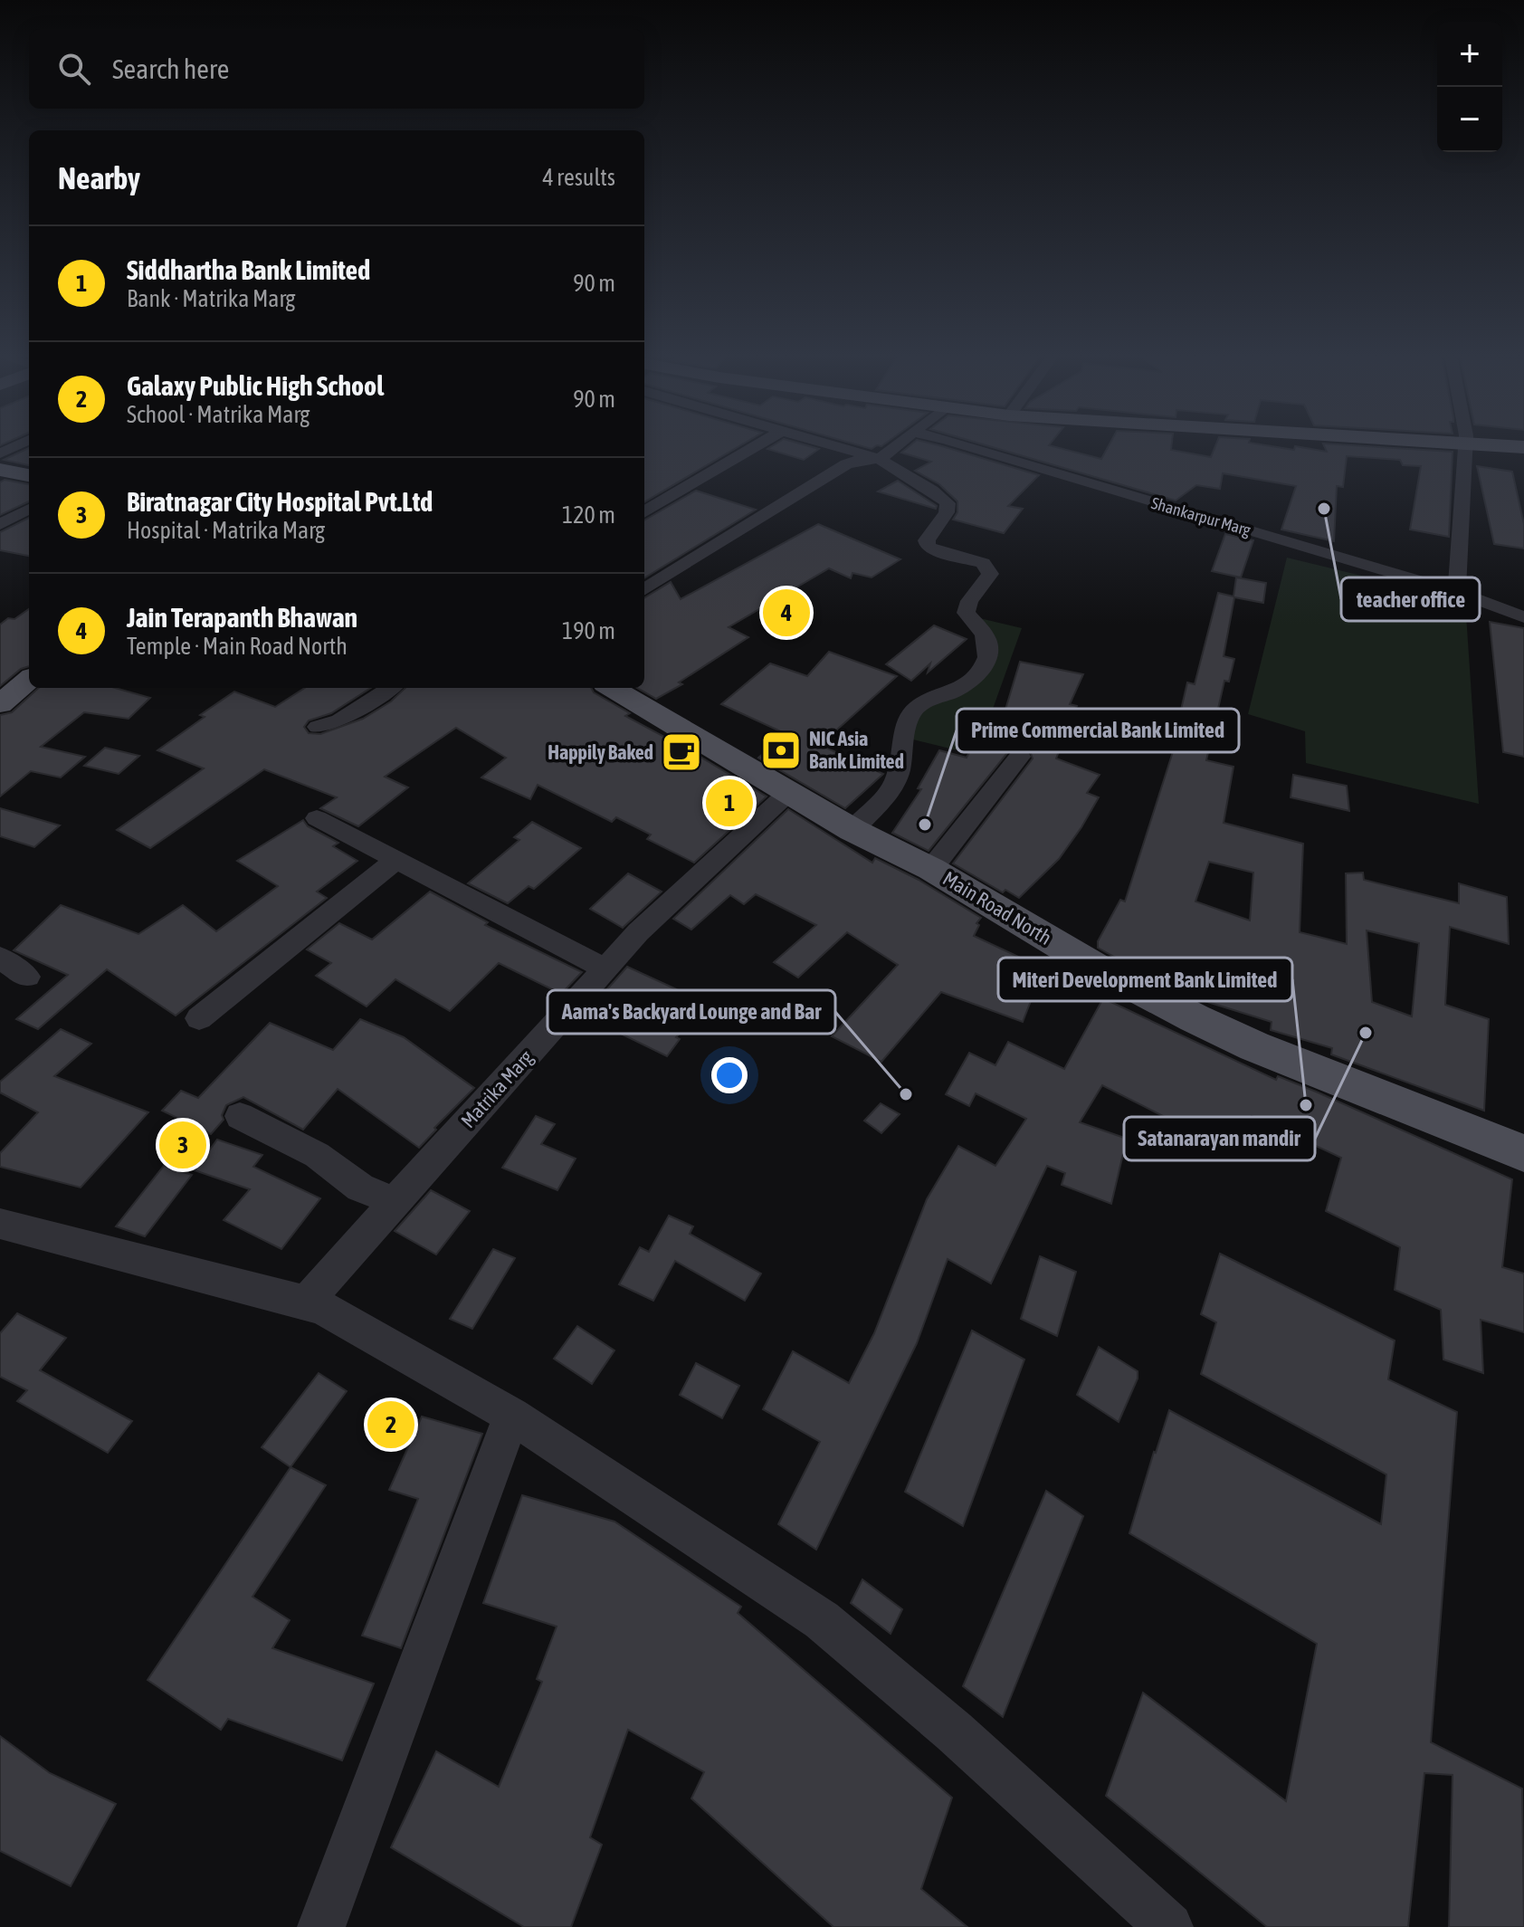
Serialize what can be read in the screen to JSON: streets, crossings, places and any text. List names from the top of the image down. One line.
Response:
{"streets":{"main road":["Main Road North"],"street":["Shankarpur Marg","Matrika Marg"]},"crossings":[["Main Road North","Matrika Marg"]],"places":{"other":["teacher office","Prime Commercial Bank Limited","Satanarayan mandir","Aama's Backyard Lounge and Bar","Miteri Development Bank Limited"],"bank":["NIC Asia Bank Limited"],"cafe":["Happily Baked"]},"page":{"map_buttons":["+","−"],"search":"Search here","heading":["Nearby","4 results"],"list":[{"mark":"1","name":"Siddhartha Bank Limited","note":"Bank · Matrika Marg","value":"90 m"},{"mark":"2","name":"Galaxy Public High School","note":"School · Matrika Marg","value":"90 m"},{"mark":"3","name":"Biratnagar City Hospital Pvt.Ltd","note":"Hospital · Matrika Marg","value":"120 m"},{"mark":"4","name":"Jain Terapanth Bhawan","note":"Temple · Main Road North","value":"190 m"}],"pins":["4","1","3","2"]}}
